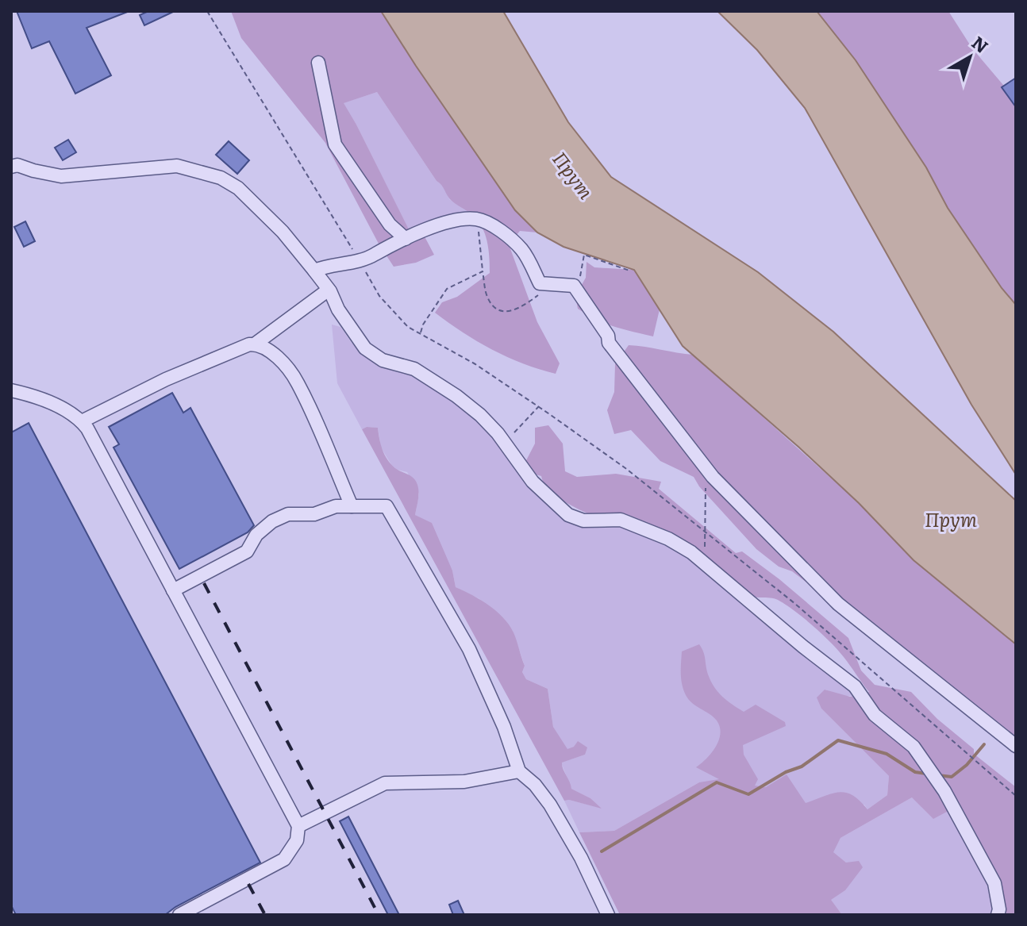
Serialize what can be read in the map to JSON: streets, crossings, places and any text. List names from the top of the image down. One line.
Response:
{"water":["Прут"],"north":"top right"}
